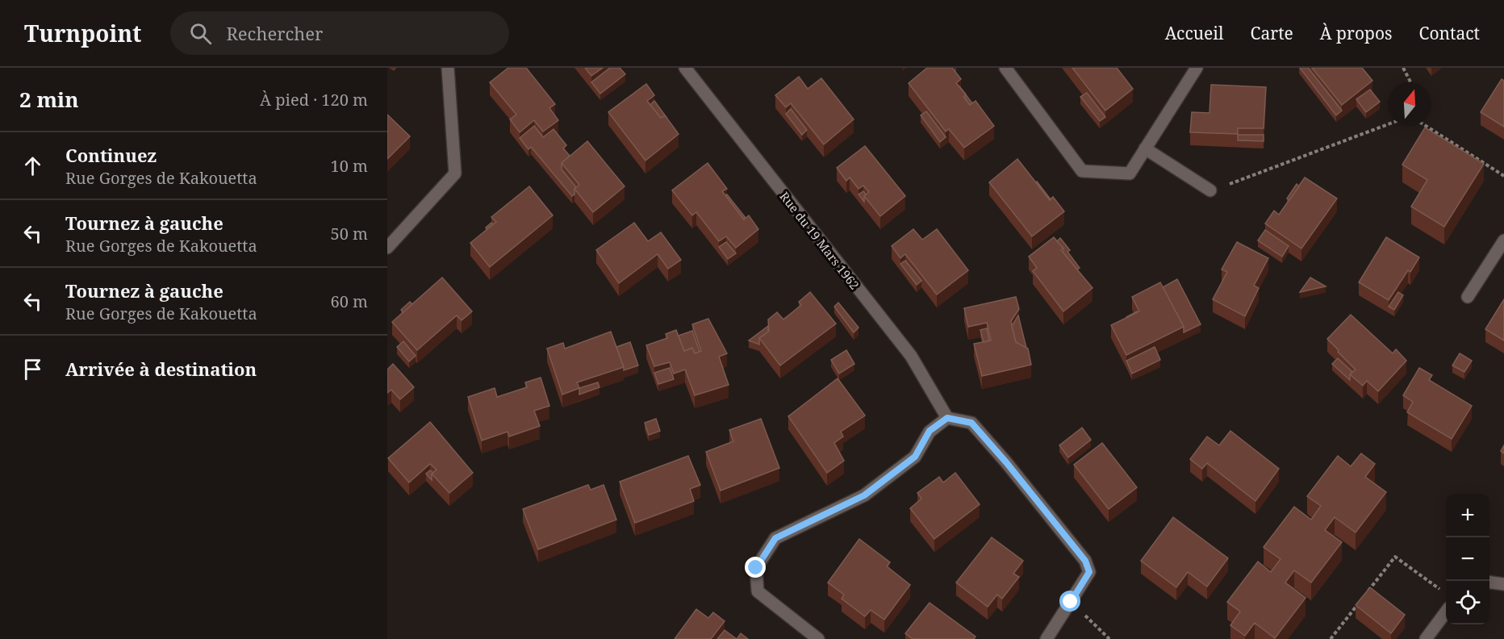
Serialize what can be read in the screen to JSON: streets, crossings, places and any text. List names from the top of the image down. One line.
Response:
{"streets":{"street":["Rue du 19 Mars 1962"]},"north":"top","page":{"header":"Turnpoint","search":"Rechercher","nav":["Accueil","Carte","À propos","Contact"],"heading":["2 min","À pied · 120 m"],"list":[["Continuez","Rue Gorges de Kakouetta","10 m"],["Tournez à gauche","Rue Gorges de Kakouetta","50 m"],["Tournez à gauche","Rue Gorges de Kakouetta","60 m"],"Arrivée à destination"],"map_buttons":["+","−"]}}
